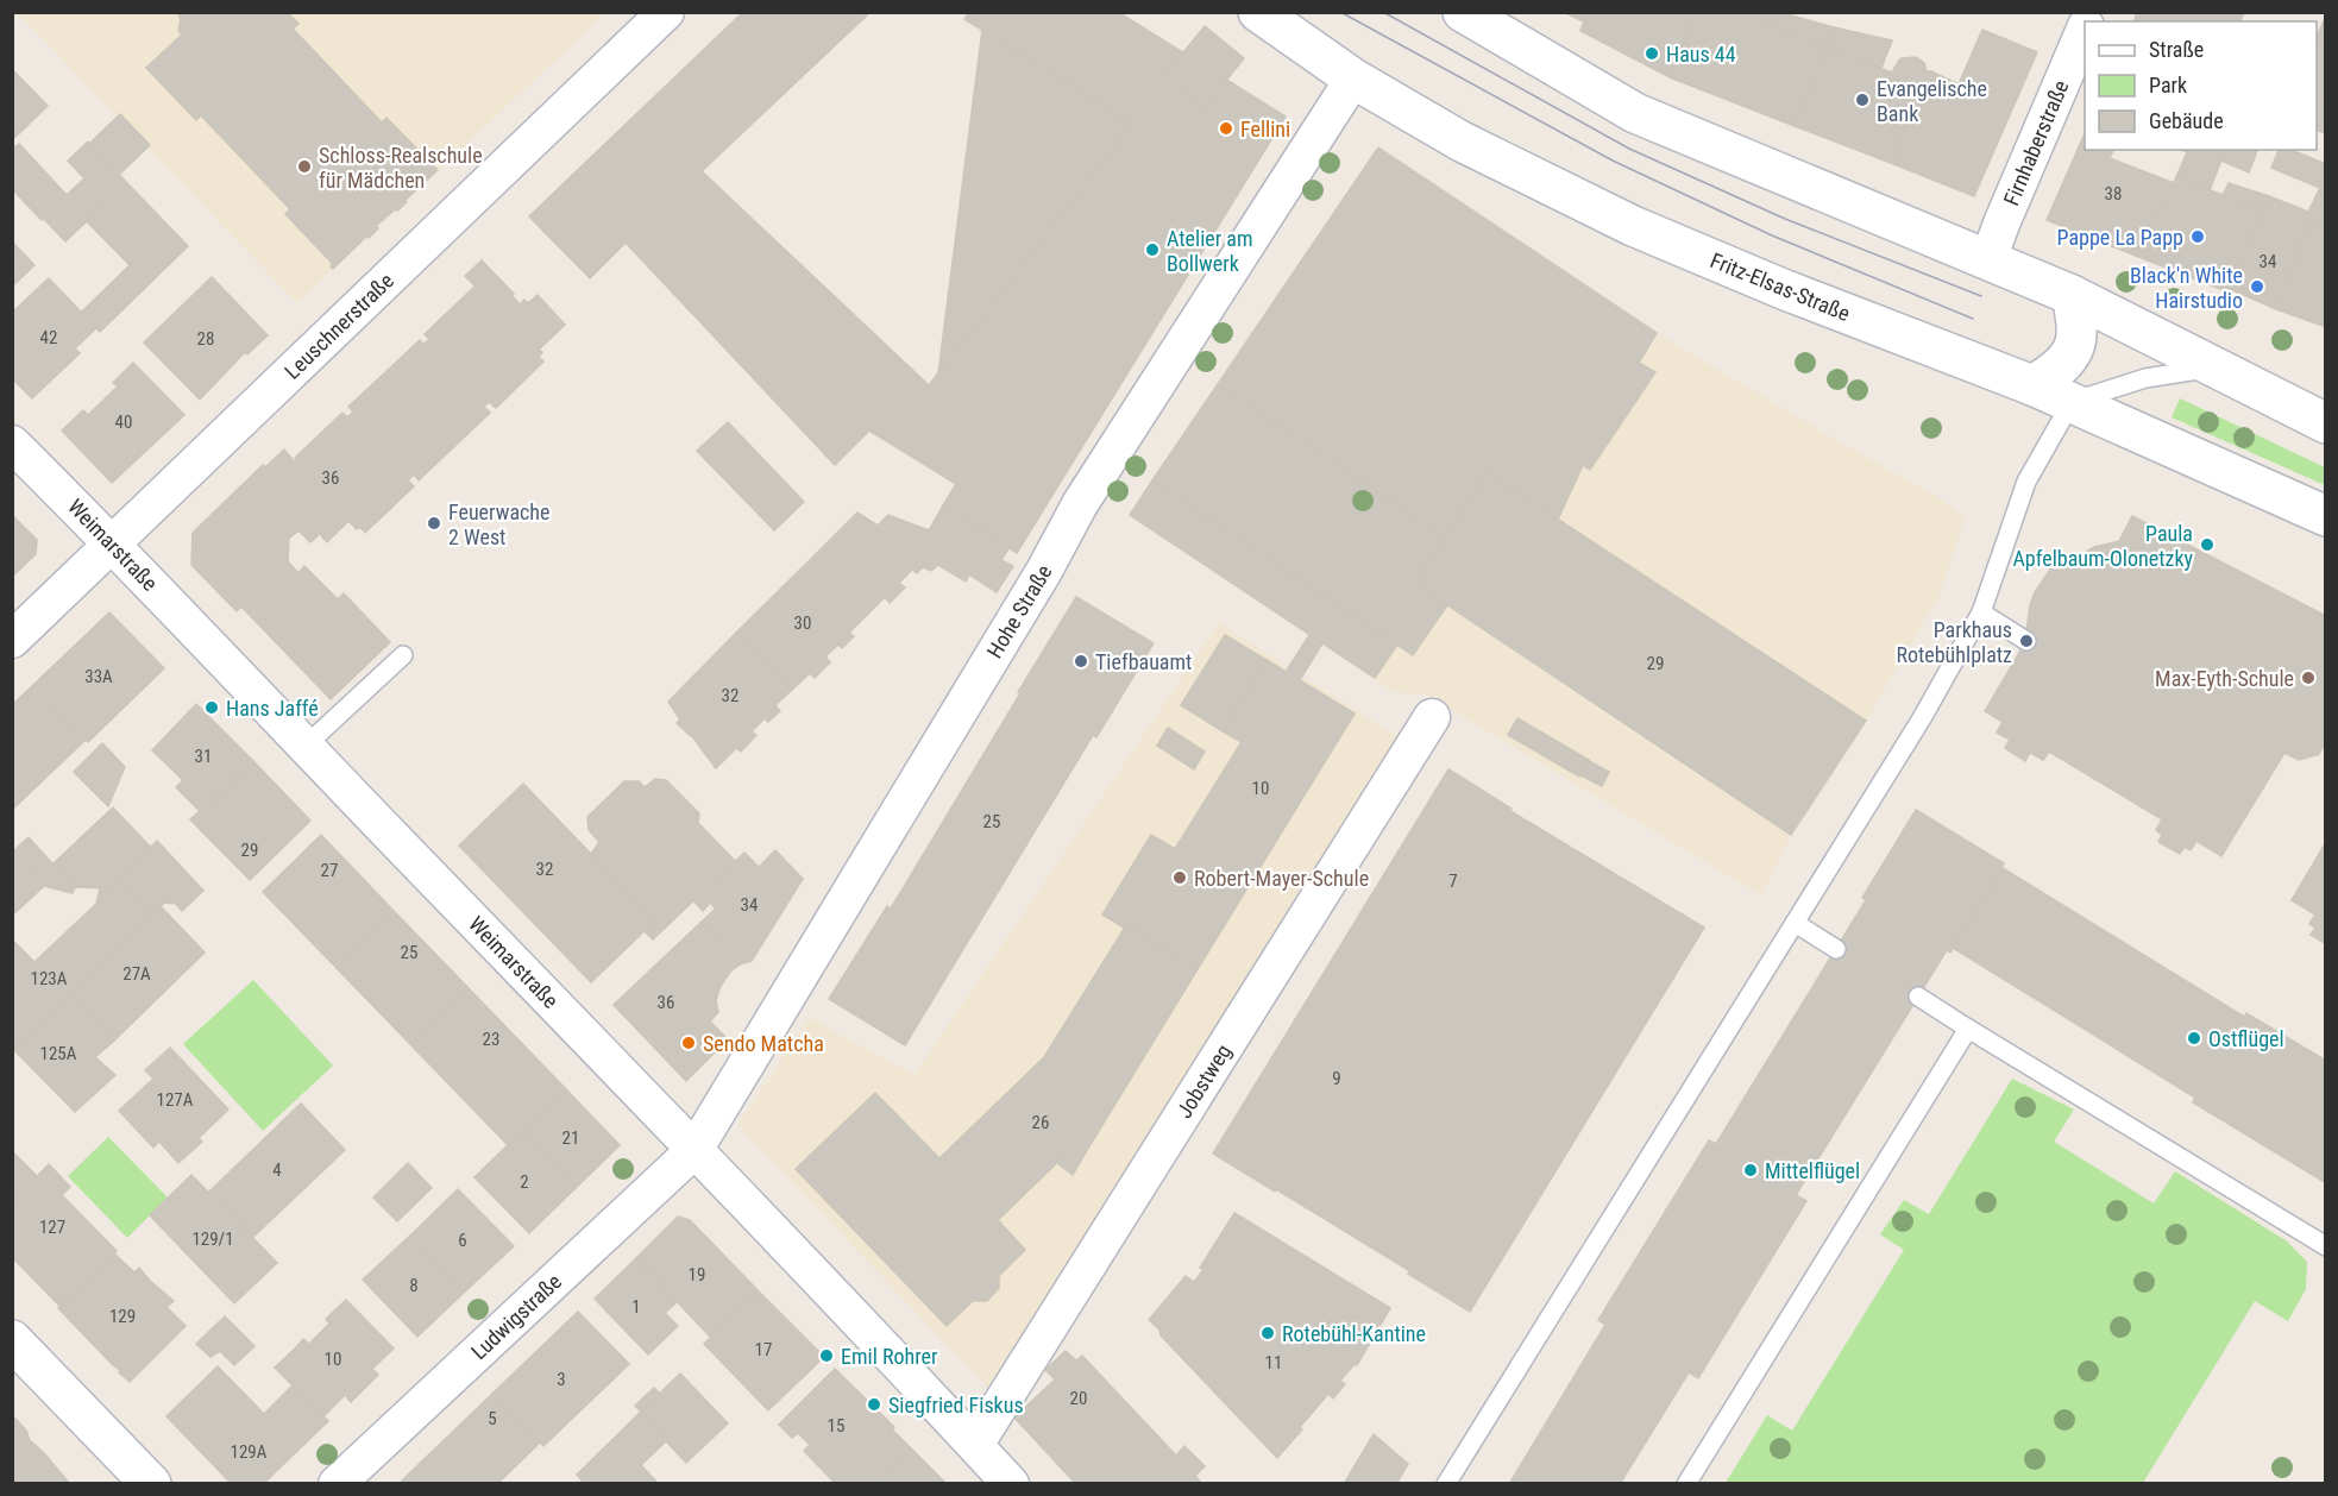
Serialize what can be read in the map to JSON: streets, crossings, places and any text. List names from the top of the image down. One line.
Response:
{"streets":{"main road":["Fritz-Elsas-Straße"],"street":["Firnhaberstraße","Leuschnerstraße","Weimarstraße","Hohe Straße","Jobstweg","Ludwigstraße"]},"crossings":[["Fritz-Elsas-Straße","Hohe Straße"],["Leuschnerstraße","Weimarstraße"],["Weimarstraße","Hohe Straße"],["Weimarstraße","Jobstweg"],["Weimarstraße","Ludwigstraße"],["Hohe Straße","Ludwigstraße"]],"places":["Haus 44","Evangelische Bank","Fellini","Schloss-Realschule für Mädchen","Pappe La Papp","Atelier am Bollwerk","Black'n White Hairstudio","Feuerwache 2 West","Paula Apfelbaum-Olonetzky","Parkhaus Rotebühlplatz","Tiefbauamt","Max-Eyth-Schule","Hans Jaffé","Robert-Mayer-Schule","Ostflügel","Sendo Matcha","Mittelflügel","Rotebühl-Kantine","Emil Rohrer","Siegfried Fiskus"],"house_numbers":["38","34","42","28","40","36","30","29","33A","32","31","10","25","29","32","27","7","34","25","27A","123A","36","23","125A","9","127A","26","21","4","2","127","129/1","6","19","8","1","129","17","10","11","3","20","5","15","129A"],"legend":["Straße","Park","Gebäude"]}
